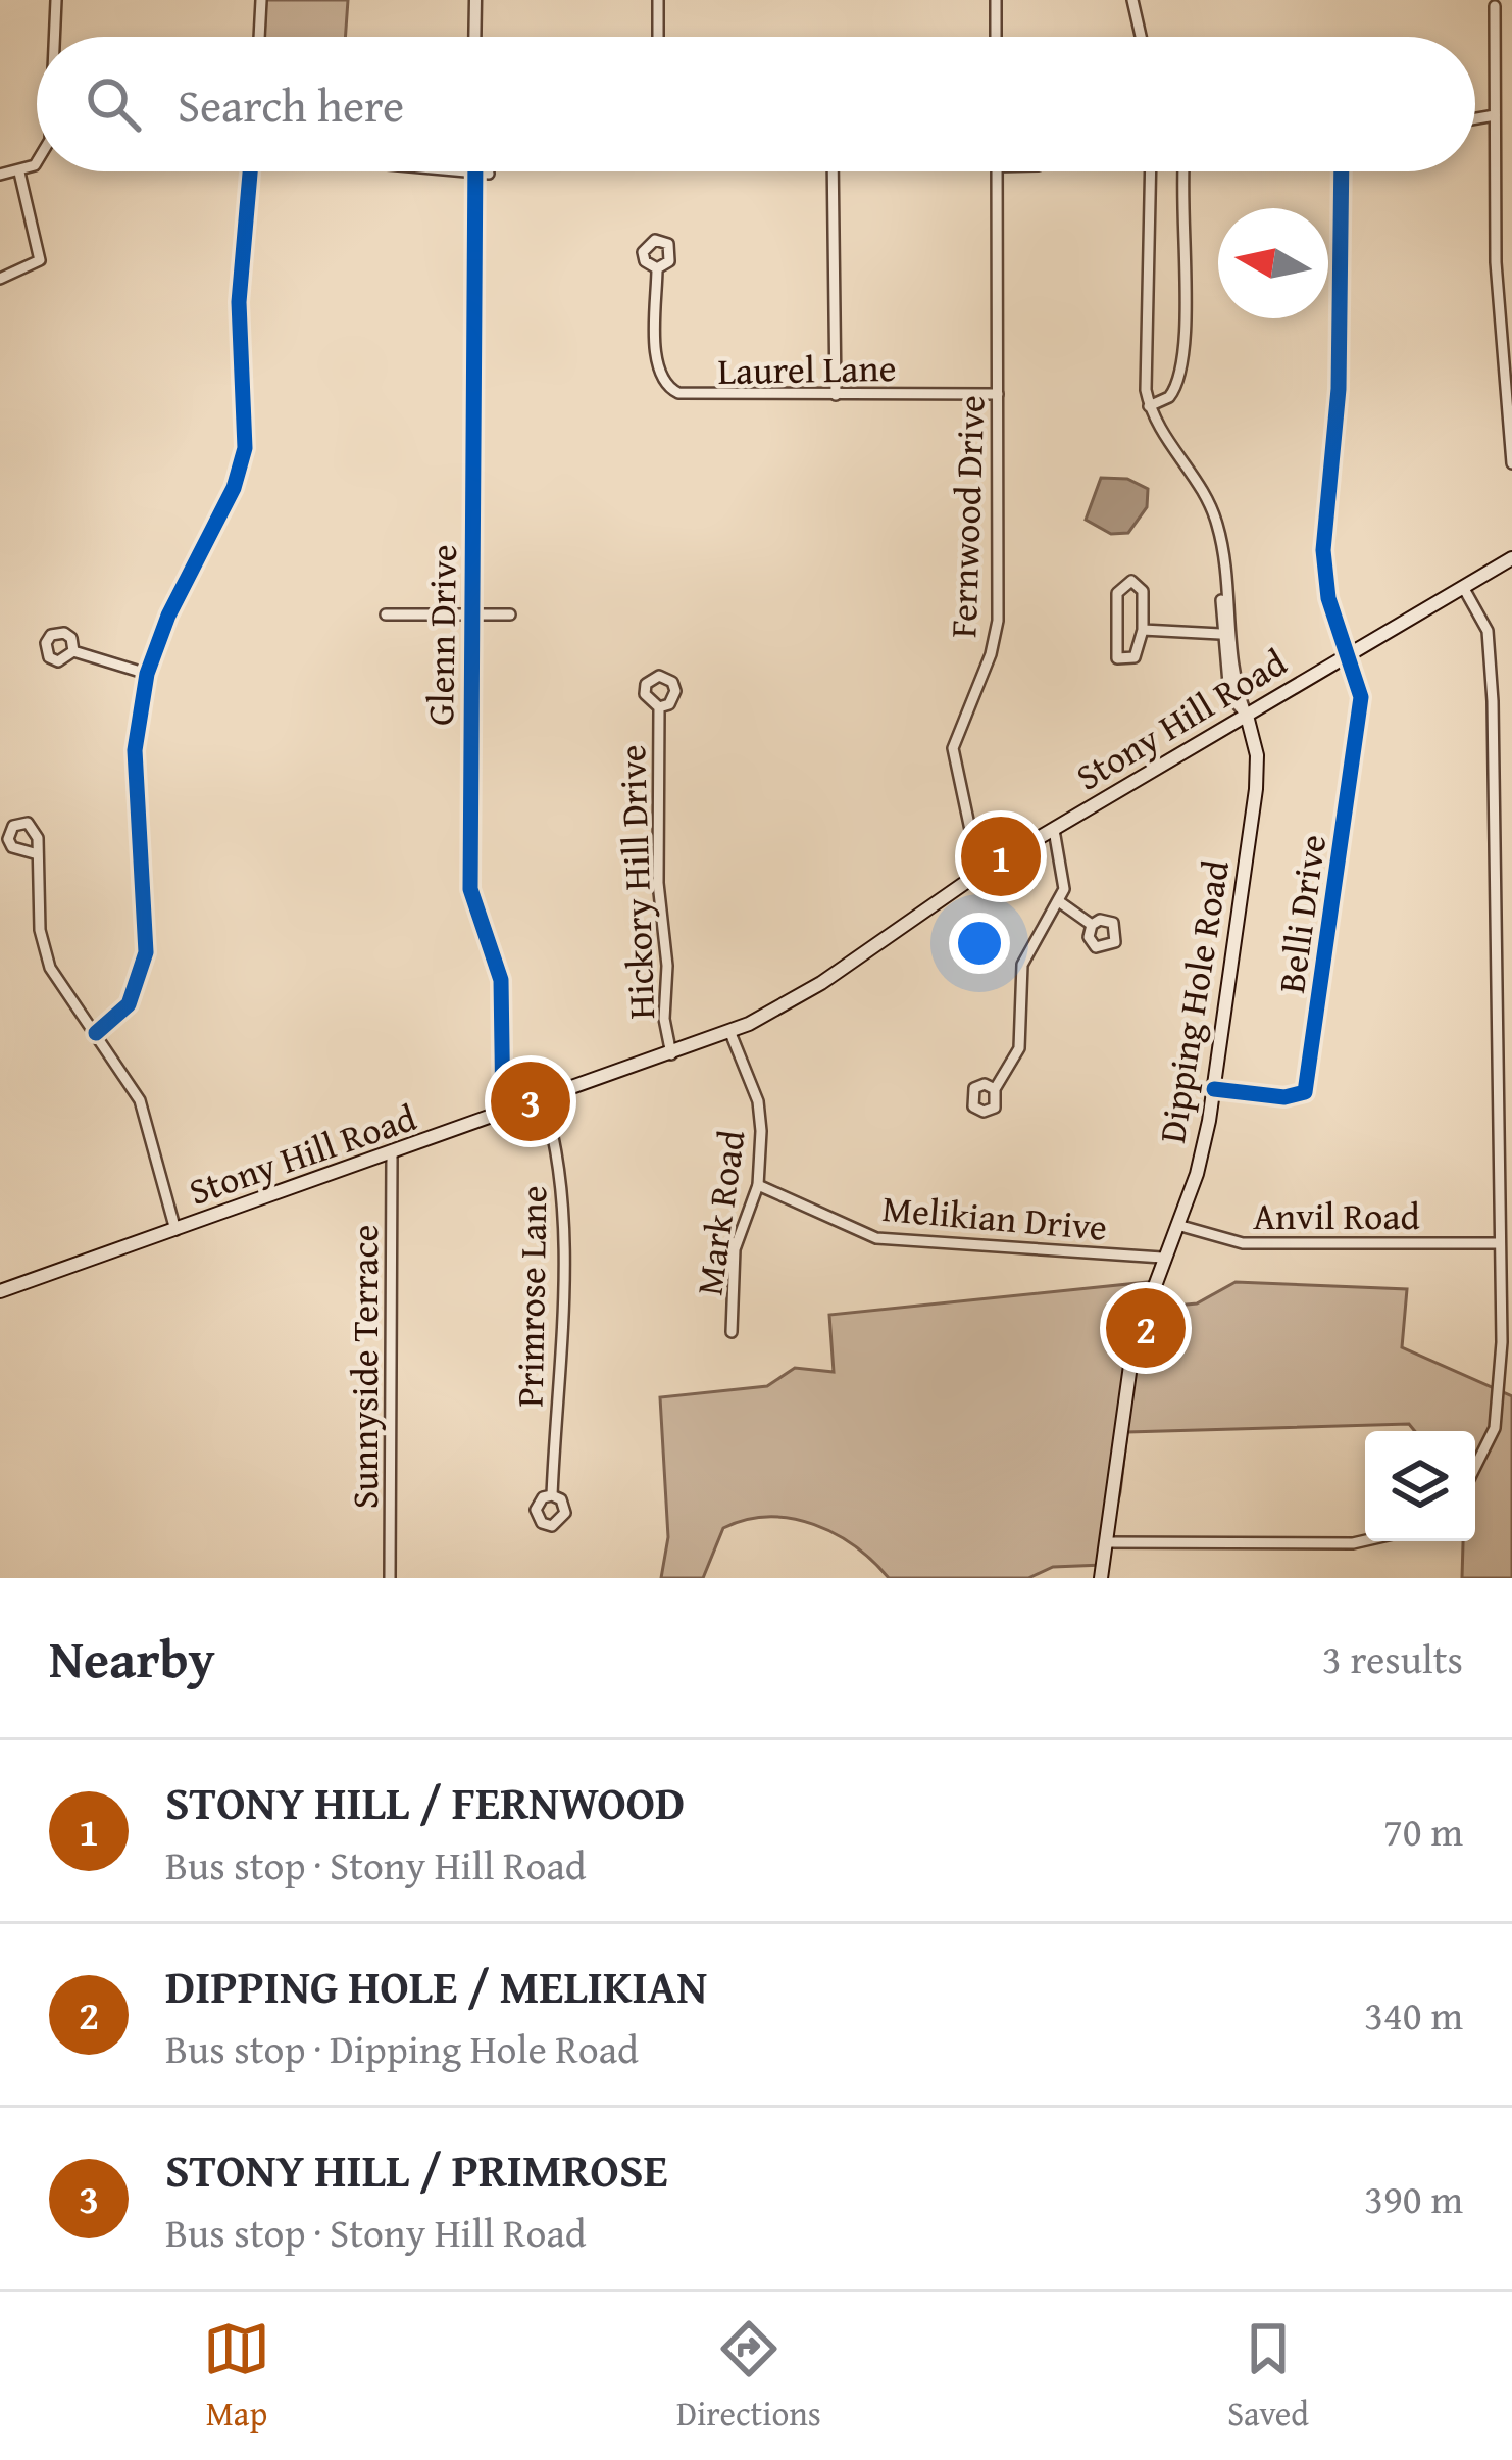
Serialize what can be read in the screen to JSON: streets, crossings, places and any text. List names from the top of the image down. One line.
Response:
{"streets":{"main road":["Stony Hill Road","Dipping Hole Road"],"street":["Laurel Lane","Fernwood Drive","Glenn Drive","Hickory Hill Drive","Belli Drive","Mark Road","Anvil Road","Melikian Drive","Primrose Lane","Sunnyside Terrace"]},"crossings":[["Laurel Lane","Fernwood Drive"],["Fernwood Drive","Stony Hill Road"],["Glenn Drive","Stony Hill Road"],["Stony Hill Road","Hickory Hill Drive"],["Stony Hill Road","Belli Drive"],["Stony Hill Road","Dipping Hole Road"],["Stony Hill Road","Mark Road"],["Stony Hill Road","Primrose Lane"],["Stony Hill Road","Sunnyside Terrace"],["Belli Drive","Dipping Hole Road"],["Dipping Hole Road","Anvil Road"],["Dipping Hole Road","Melikian Drive"],["Mark Road","Melikian Drive"]],"north":"left","page":{"search":"Search here","pins":["1","3","2"],"heading":["Nearby","3 results"],"list":[{"mark":"1","name":"STONY HILL / FERNWOOD","note":"Bus stop · Stony Hill Road","value":"70 m"},{"mark":"2","name":"DIPPING HOLE / MELIKIAN","note":"Bus stop · Dipping Hole Road","value":"340 m"},{"mark":"3","name":"STONY HILL / PRIMROSE","note":"Bus stop · Stony Hill Road","value":"390 m"}],"nav":["Map","Directions","Saved"]}}
